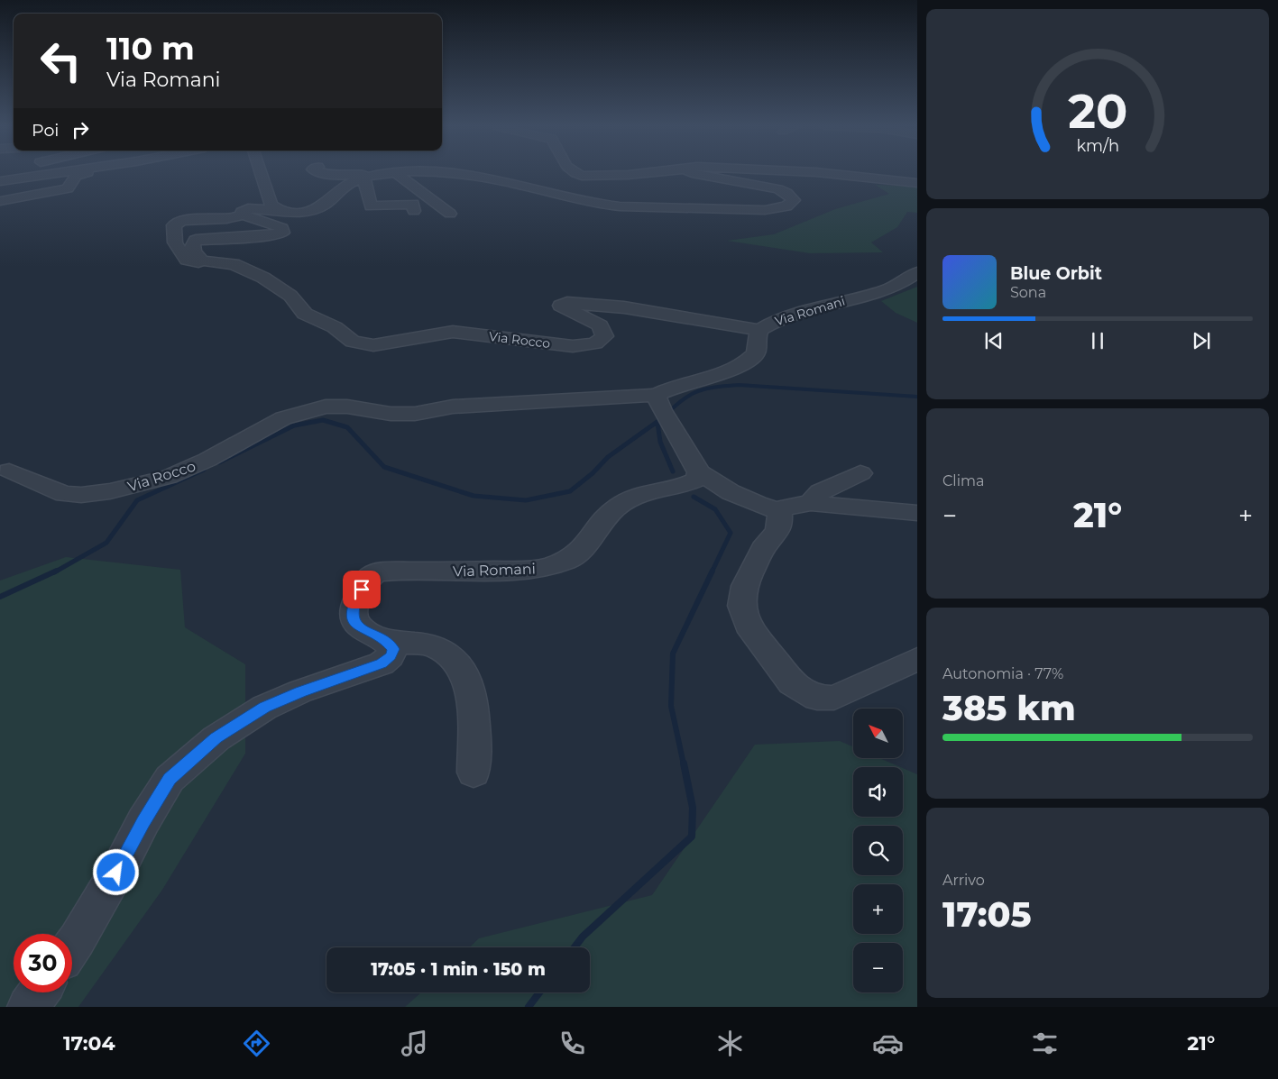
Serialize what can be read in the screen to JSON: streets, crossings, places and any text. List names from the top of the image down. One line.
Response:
{"streets":{"street":["Via Romani","Via Rocco"]},"crossings":[["Via Romani","Via Rocco"]],"north":"top left","page":{"turn":["110 m","Via Romani"],"then":"Poi","song":["Blue Orbit","Sona"],"tile":["Clima",["Autonomia · 77%","385 km"],["Arrivo","17:05"]],"heat":["−","21°","+"],"map_buttons":["+","−"],"limit":"30","trip":"17:05 · 1 min · 150 m","tabs":["17:04","21°"],"gauge":["20","km/h"]}}
